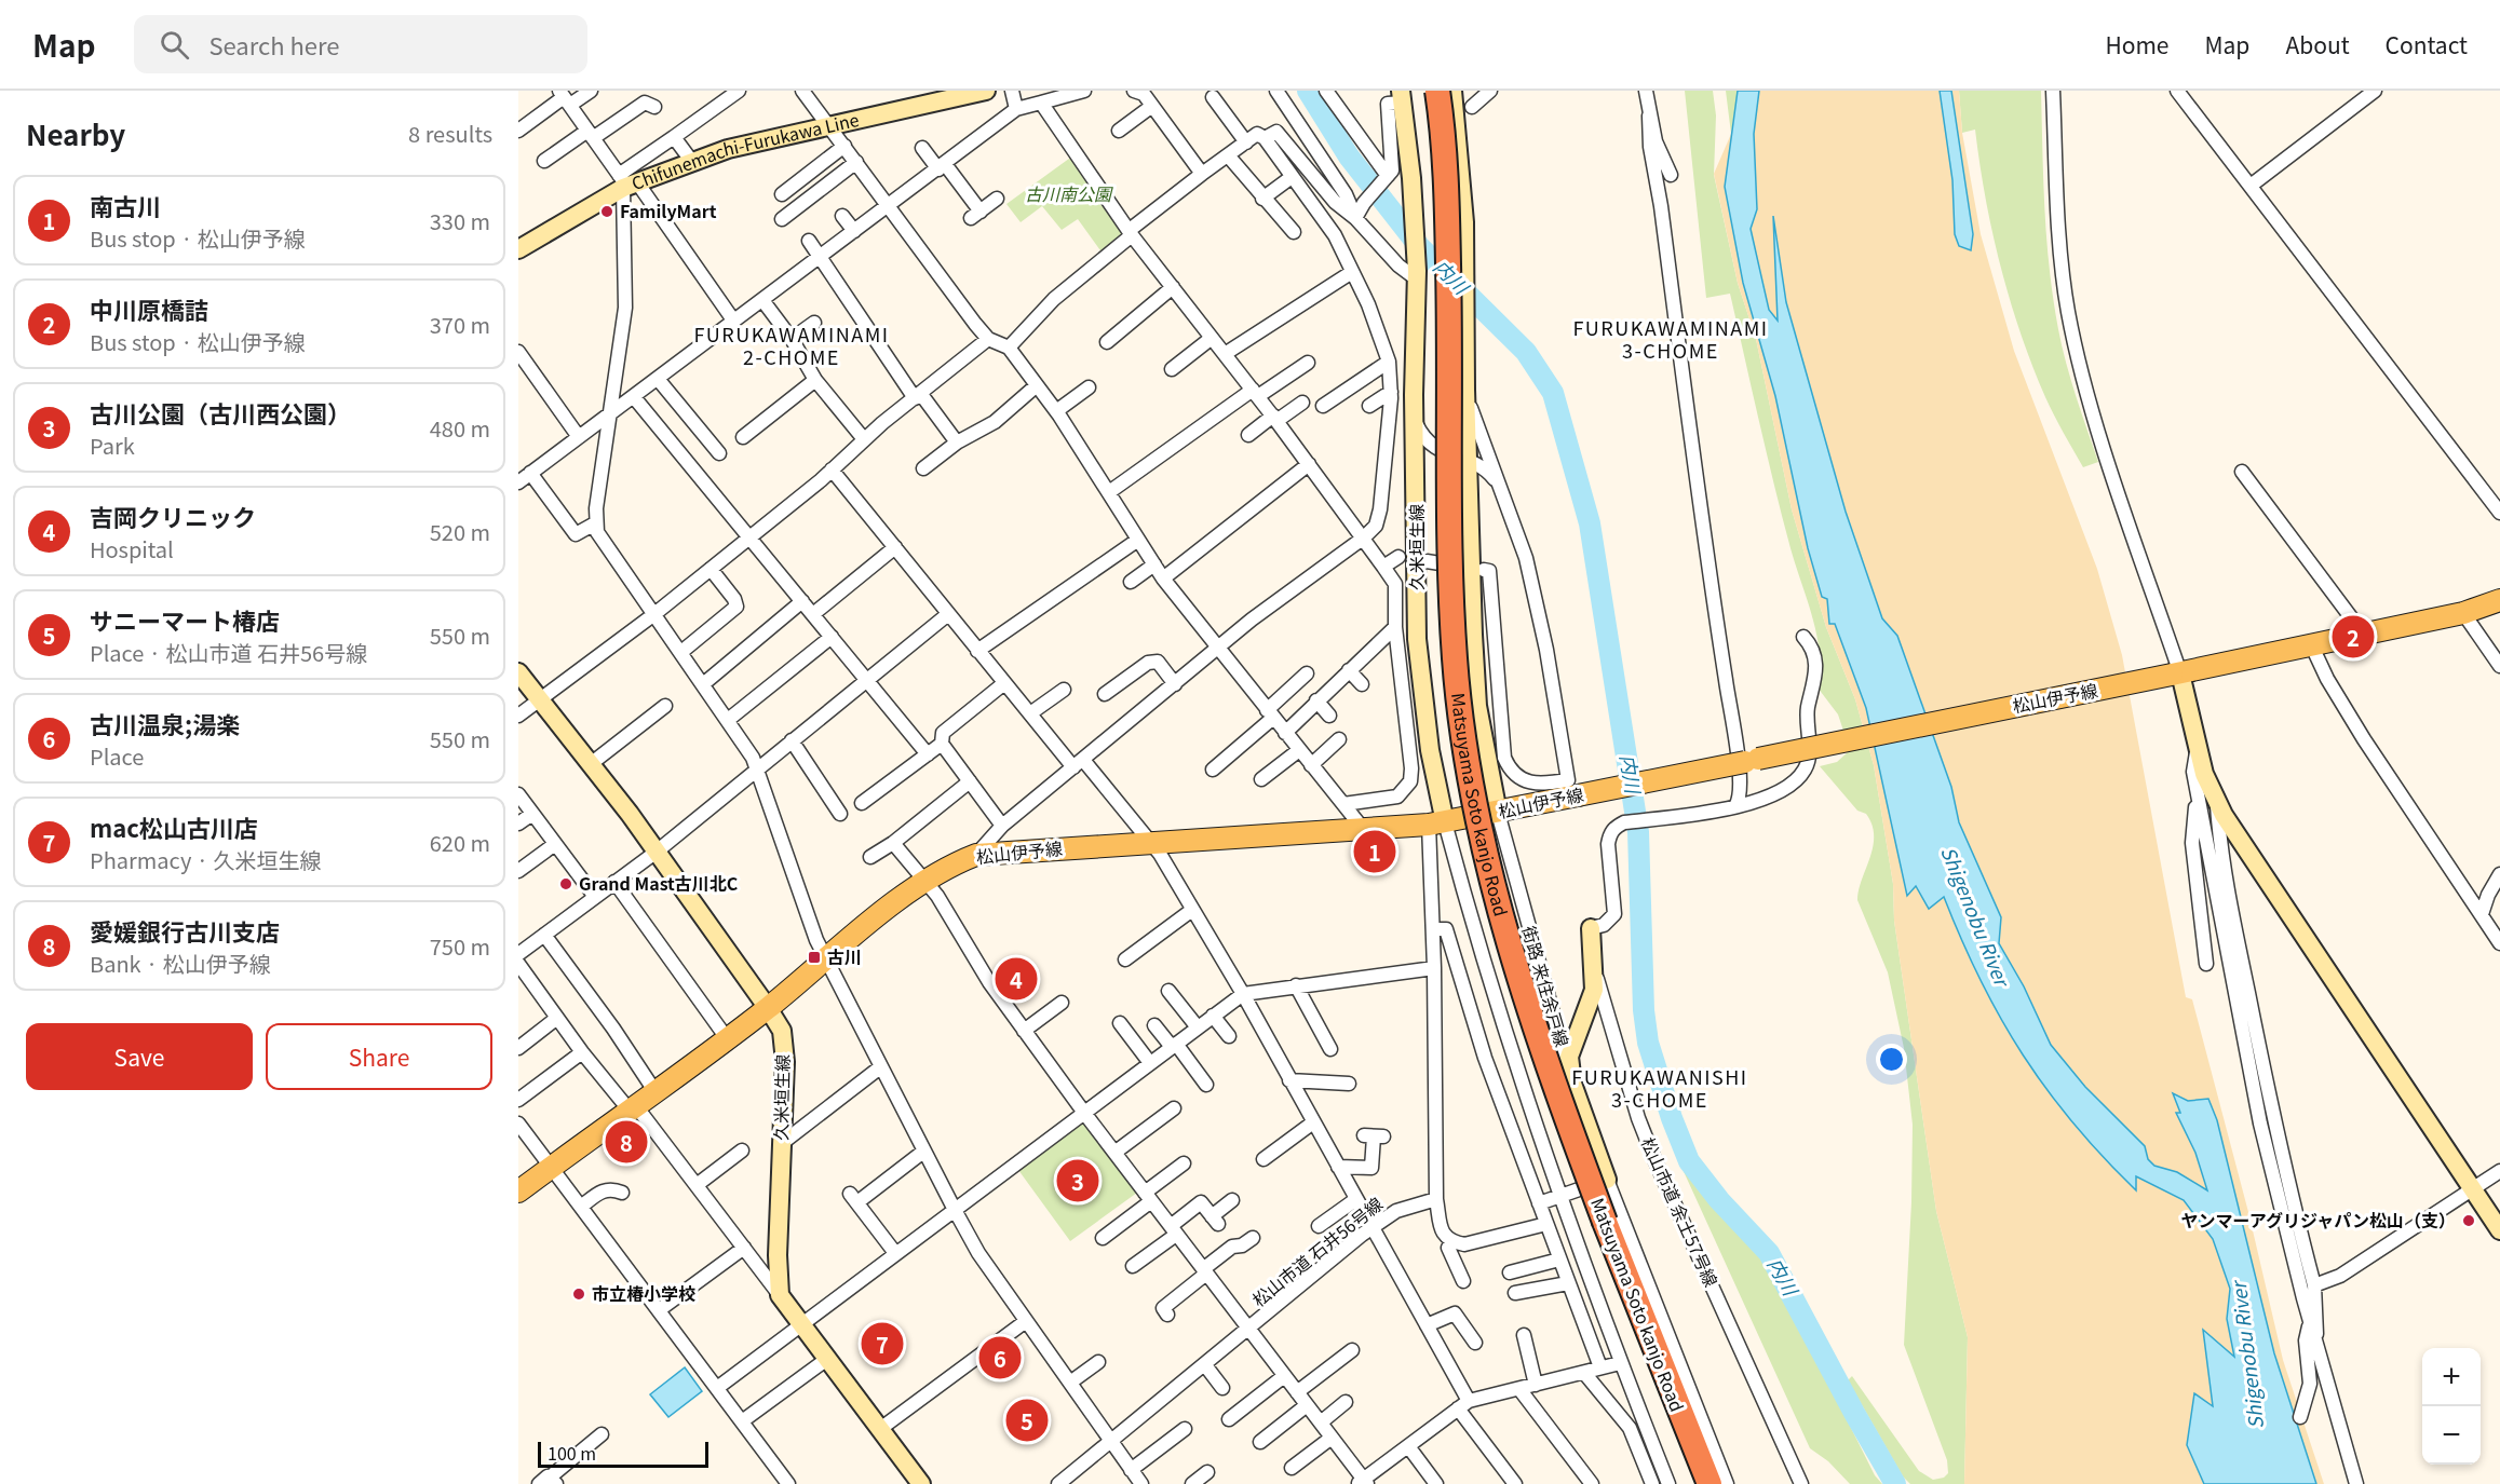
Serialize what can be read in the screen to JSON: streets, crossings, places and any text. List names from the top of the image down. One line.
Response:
{"streets":{"highway":["Matsuyama Soto kanjo Road"],"main road":["Chifunemachi-Furukawa Line","久米垣生線","松山伊予線","街路 来住余戸線","松山市道 余土57号線"],"street":["松山市道 石井56号線"]},"crossings":[["久米垣生線","松山伊予線"],["松山伊予線","街路 来住余戸線"]],"districts":["FURUKAWAMINAMI 3-CHOME","FURUKAWAMINAMI 2-CHOME","FURUKAWANISHI 3-CHOME"],"water":["内川","Shigenobu River"],"parks":["古川南公園"],"places":{"other":["FamilyMart","Grand Mast古川北C","ヤンマーアグリジャパン松山（支）","市立椿小学校"],"transit":["古川"]},"scale_bar":"100 m","page":{"header":"Map","search":"Search here","nav":["Home","Map","About","Contact"],"heading":["Nearby","8 results"],"list":[{"mark":"1","name":"南古川","note":"Bus stop · 松山伊予線","value":"330 m"},{"mark":"2","name":"中川原橋詰","note":"Bus stop · 松山伊予線","value":"370 m"},{"mark":"3","name":"古川公園（古川西公園）","note":"Park","value":"480 m"},{"mark":"4","name":"吉岡クリニック","note":"Hospital","value":"520 m"},{"mark":"5","name":"サニーマート椿店","note":"Place · 松山市道 石井56号線","value":"550 m"},{"mark":"6","name":"古川温泉;湯楽","note":"Place","value":"550 m"},{"mark":"7","name":"mac松山古川店","note":"Pharmacy · 久米垣生線","value":"620 m"},{"mark":"8","name":"愛媛銀行古川支店","note":"Bank · 松山伊予線","value":"750 m"}],"pins":["2","1","4","8","3","7","6","5"],"buttons":["Save","Share"],"map_buttons":["+","−"],"scale":"100 m"}}
